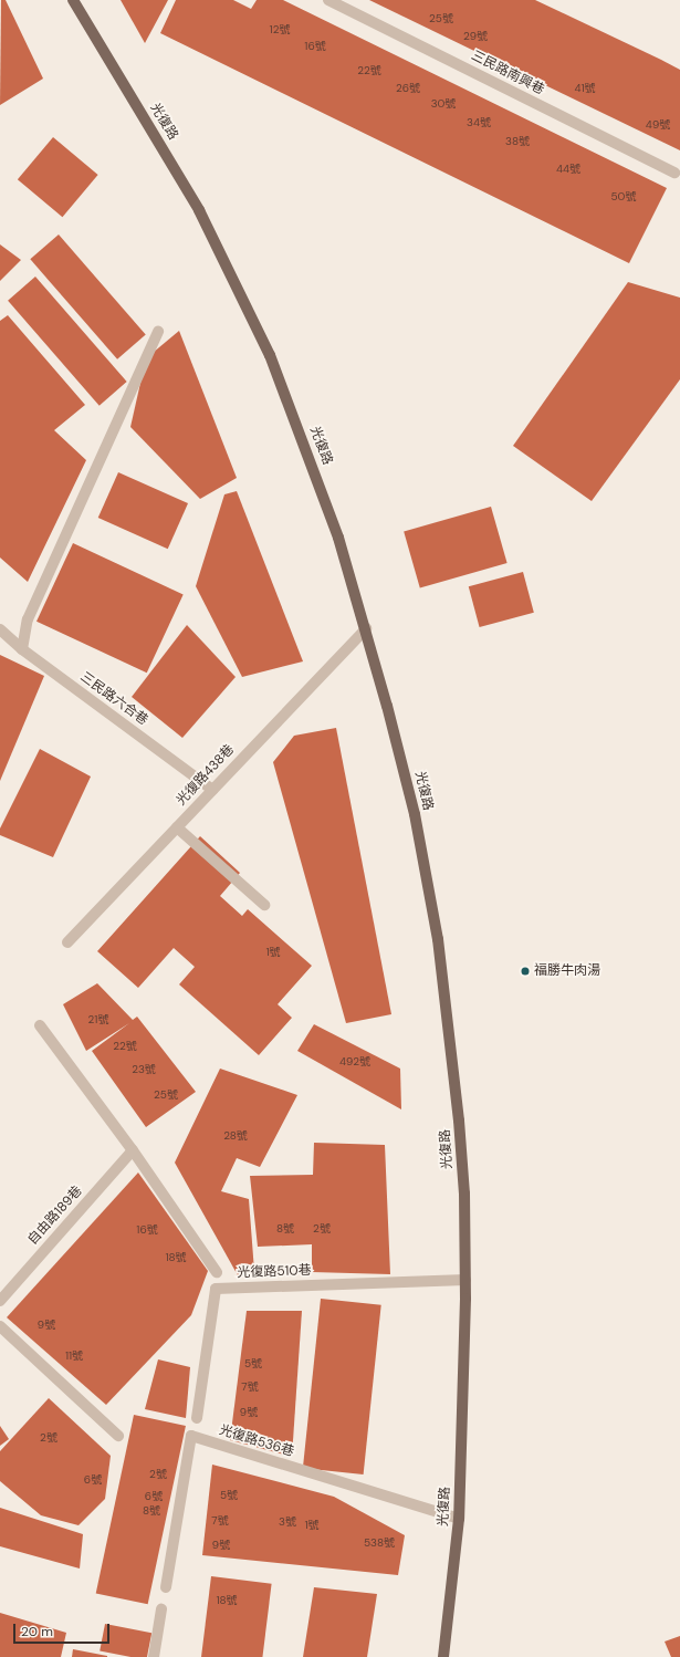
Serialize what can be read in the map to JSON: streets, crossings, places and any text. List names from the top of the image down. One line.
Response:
{"streets":{"main road":["光復路"],"lane":["三民路南興巷","三民路六合巷","光復路438巷","自由路189巷","光復路510巷","光復路536巷"]},"crossings":[["光復路","光復路438巷"],["光復路","光復路510巷"],["光復路","光復路536巷"],["三民路六合巷","光復路438巷"]],"places":["福勝牛肉湯"],"house_numbers":["25號","12號","29號","16號","22號","26號","41號","30號","34號","49號","38號","44號","50號","1號","21號","22號","492號","23號","25號","28號","8號","2號","16號","18號","9號","11號","5號","7號","9號","2號","2號","6號","5號","6號","8號","7號","3號","1號","538號","9號","18號"],"scale_bar":"20 m"}
